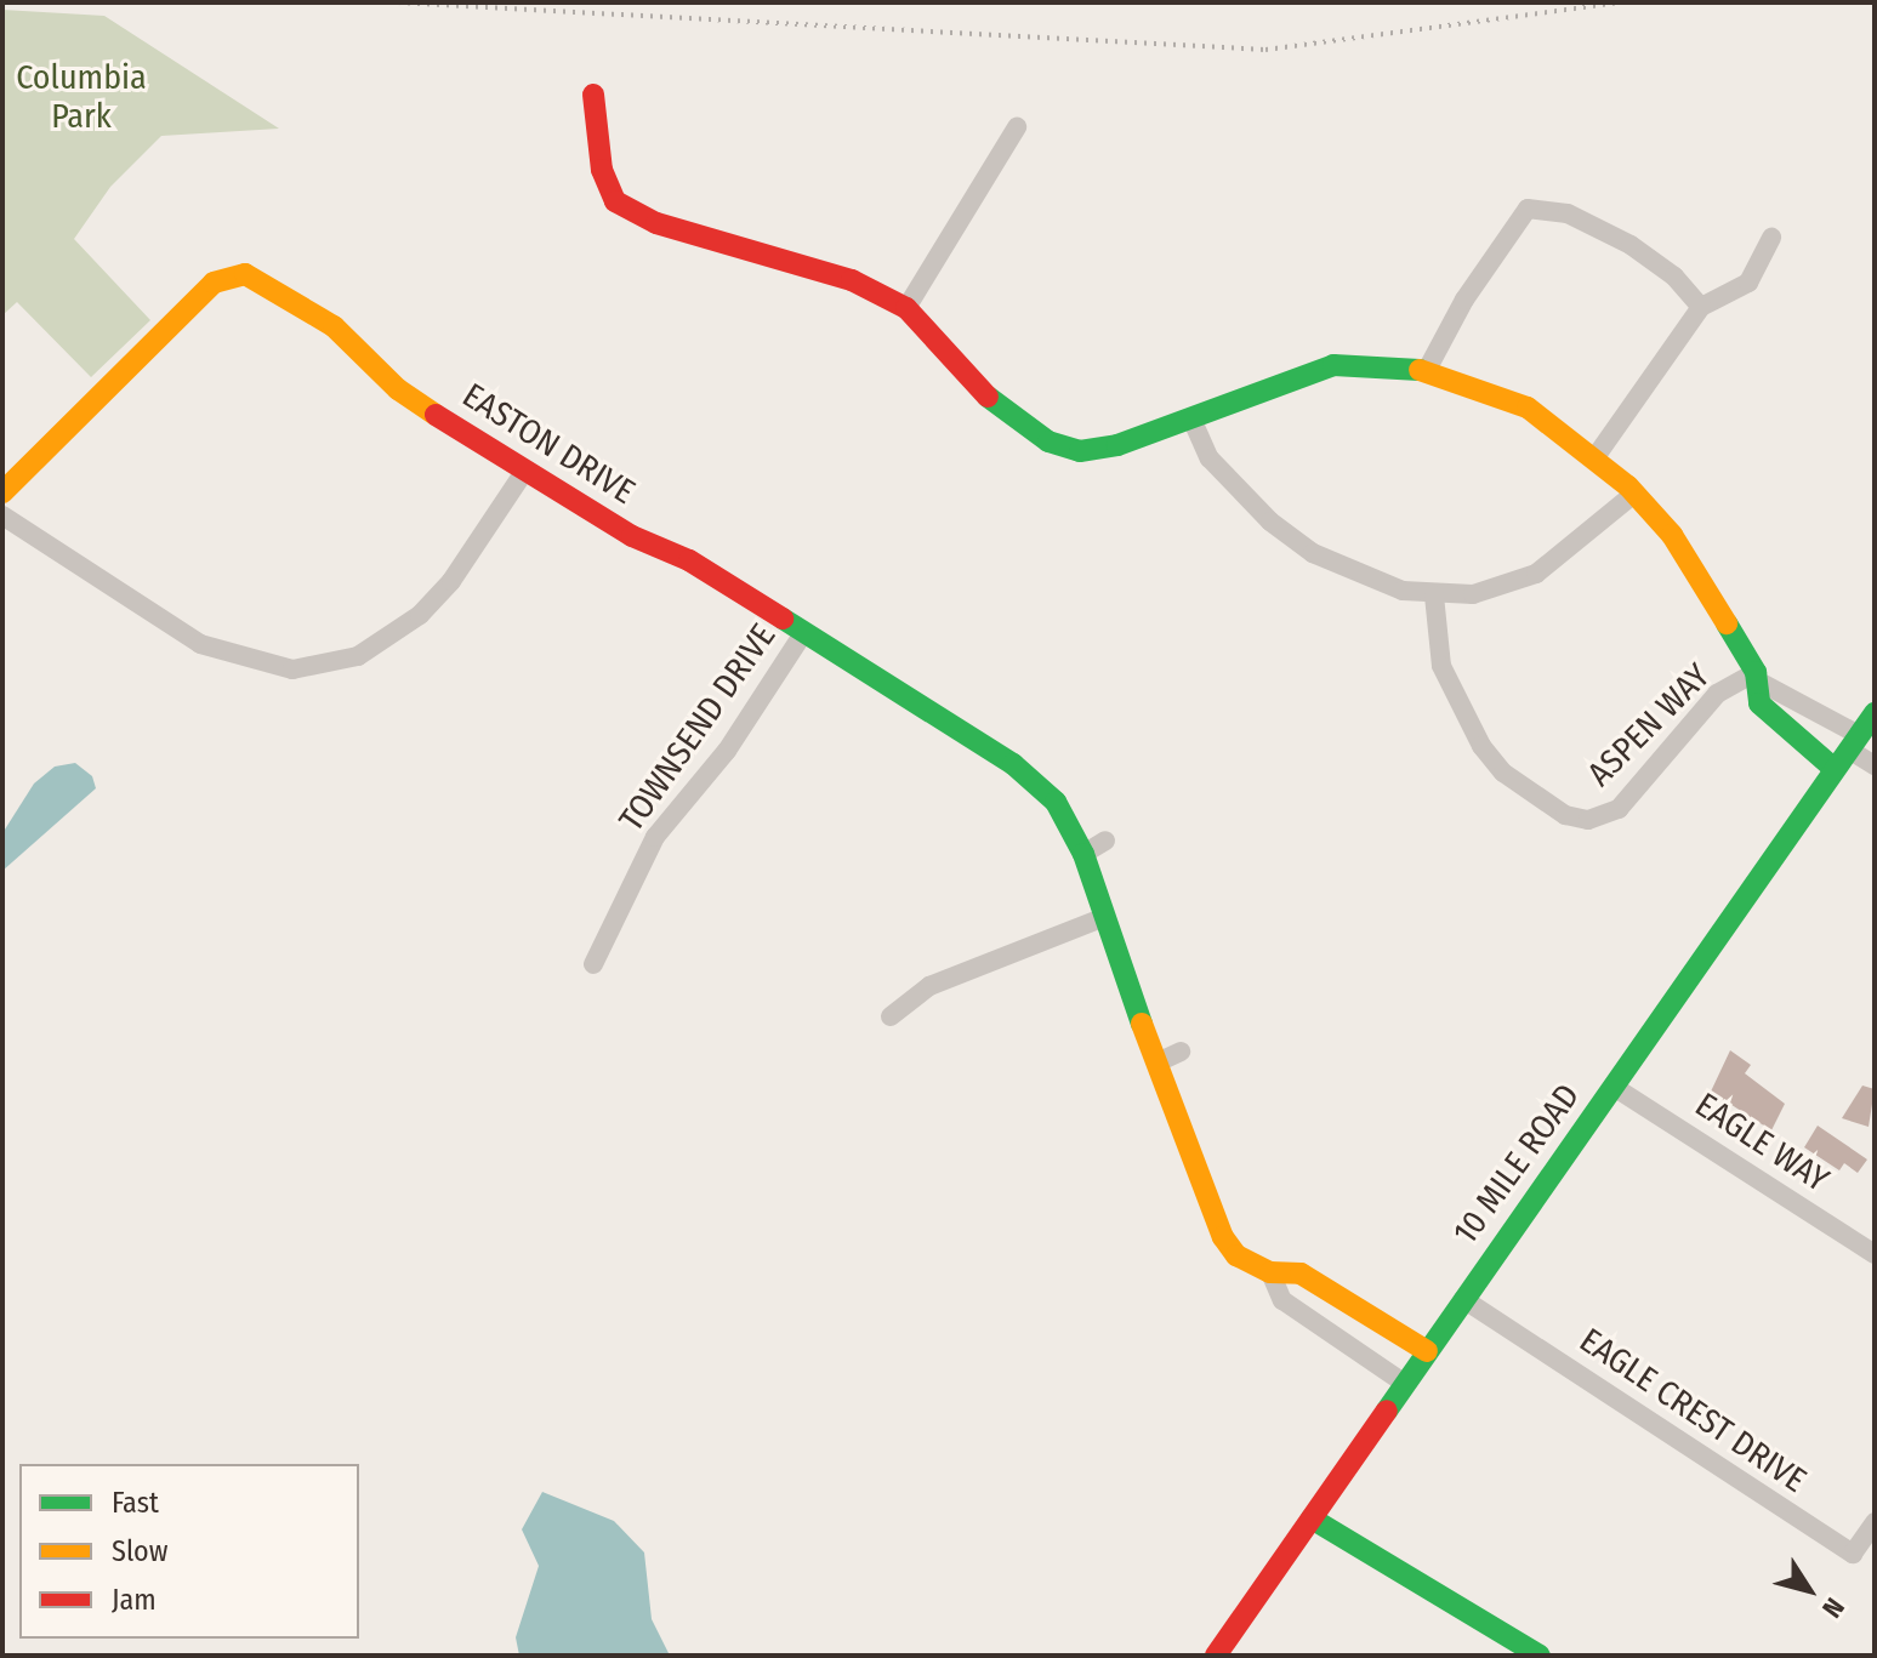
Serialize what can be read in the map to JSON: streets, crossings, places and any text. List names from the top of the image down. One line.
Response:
{"streets":{"street":["EASTON DRIVE","ASPEN WAY","TOWNSEND DRIVE","EAGLE WAY","10 MILE ROAD","EAGLE CREST DRIVE"]},"crossings":[["EASTON DRIVE","TOWNSEND DRIVE"],["EASTON DRIVE","10 MILE ROAD"],["EAGLE WAY","10 MILE ROAD"],["10 MILE ROAD","EAGLE CREST DRIVE"]],"parks":["Columbia Park"],"legend":["Fast","Slow","Jam"],"north":"bottom right"}
